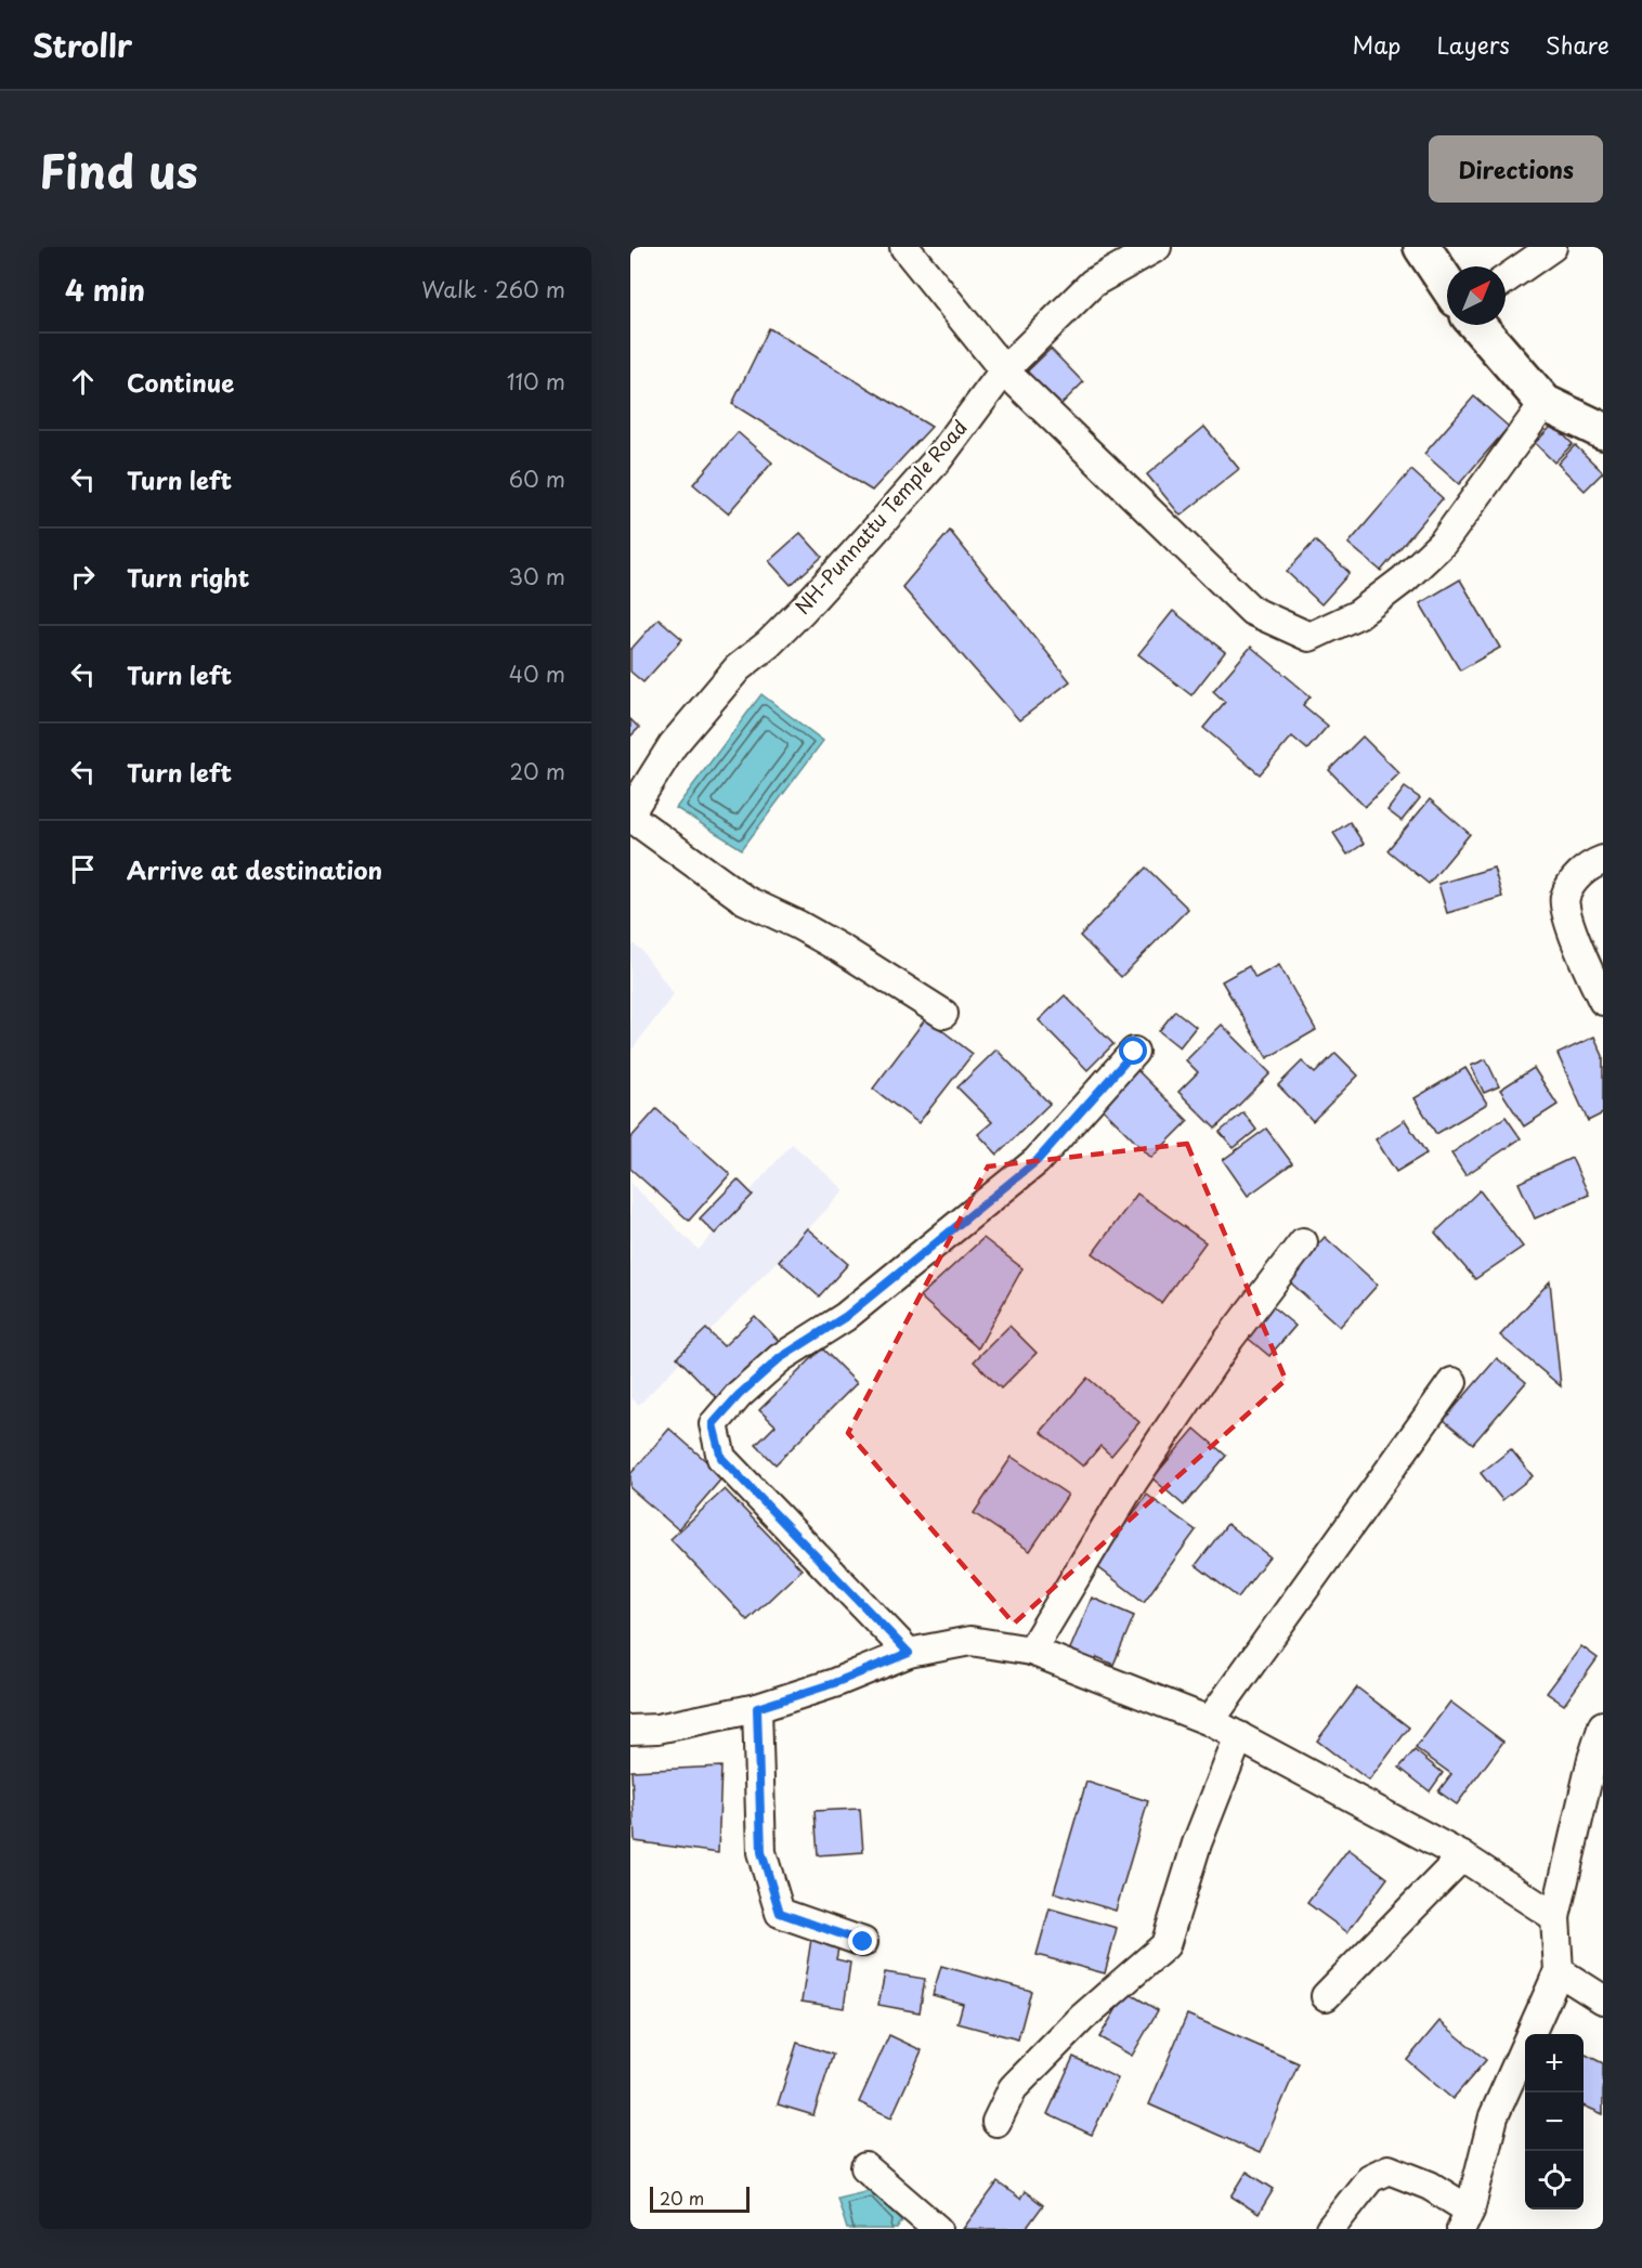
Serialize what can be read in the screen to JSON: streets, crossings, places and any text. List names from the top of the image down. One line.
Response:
{"streets":{"street":["NH-Punnattu Temple Road"]},"scale_bar":"20 m","north":"top right","page":{"header":"Strollr","nav":["Map","Layers","Share"],"title":"Find us","buttons":"Directions","heading":["4 min","Walk · 260 m"],"list":[["Continue","110 m"],["Turn left","60 m"],["Turn right","30 m"],["Turn left","40 m"],["Turn left","20 m"],"Arrive at destination"],"map_buttons":["+","−"],"scale":"20 m"}}
